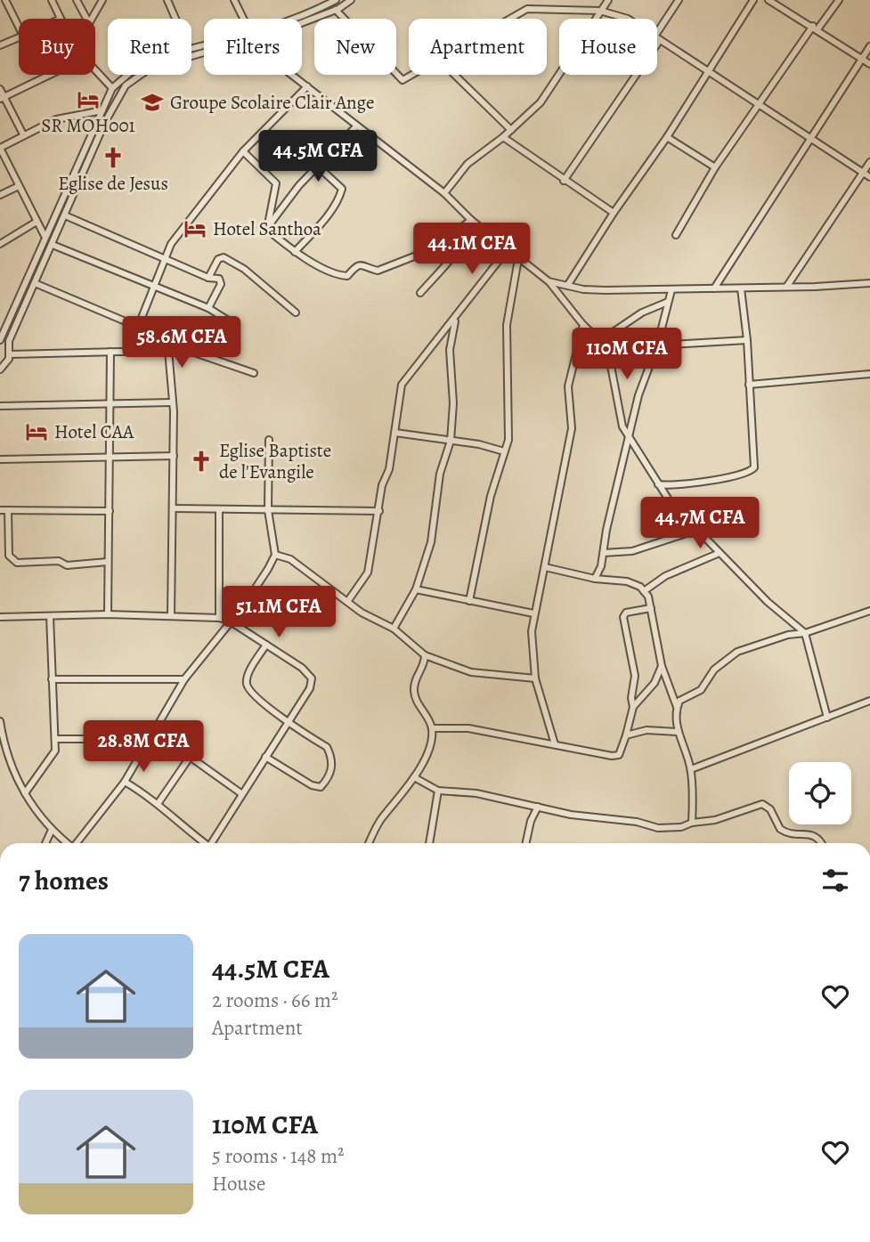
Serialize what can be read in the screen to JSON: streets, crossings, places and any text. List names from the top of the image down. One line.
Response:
{"places":{"hotel":["SR MOH001","Hotel Santhoa","Hotel CAA"],"school or university":["Groupe Scolaire Clair Ange"],"church":["Eglise de Jesus","Eglise Baptiste de l'Evangile"]},"page":{"chip":["Buy","Rent","Filters","New","Apartment","House"],"price":["44.5M CFA","44.1M CFA","58.6M CFA","110M CFA","44.7M CFA","51.1M CFA","28.8M CFA"],"heading":"7 homes","list":[{"name":"44.5M CFA","note":"2 rooms · 66 m² · Apartment"},{"name":"110M CFA","note":"5 rooms · 148 m² · House"}]}}
